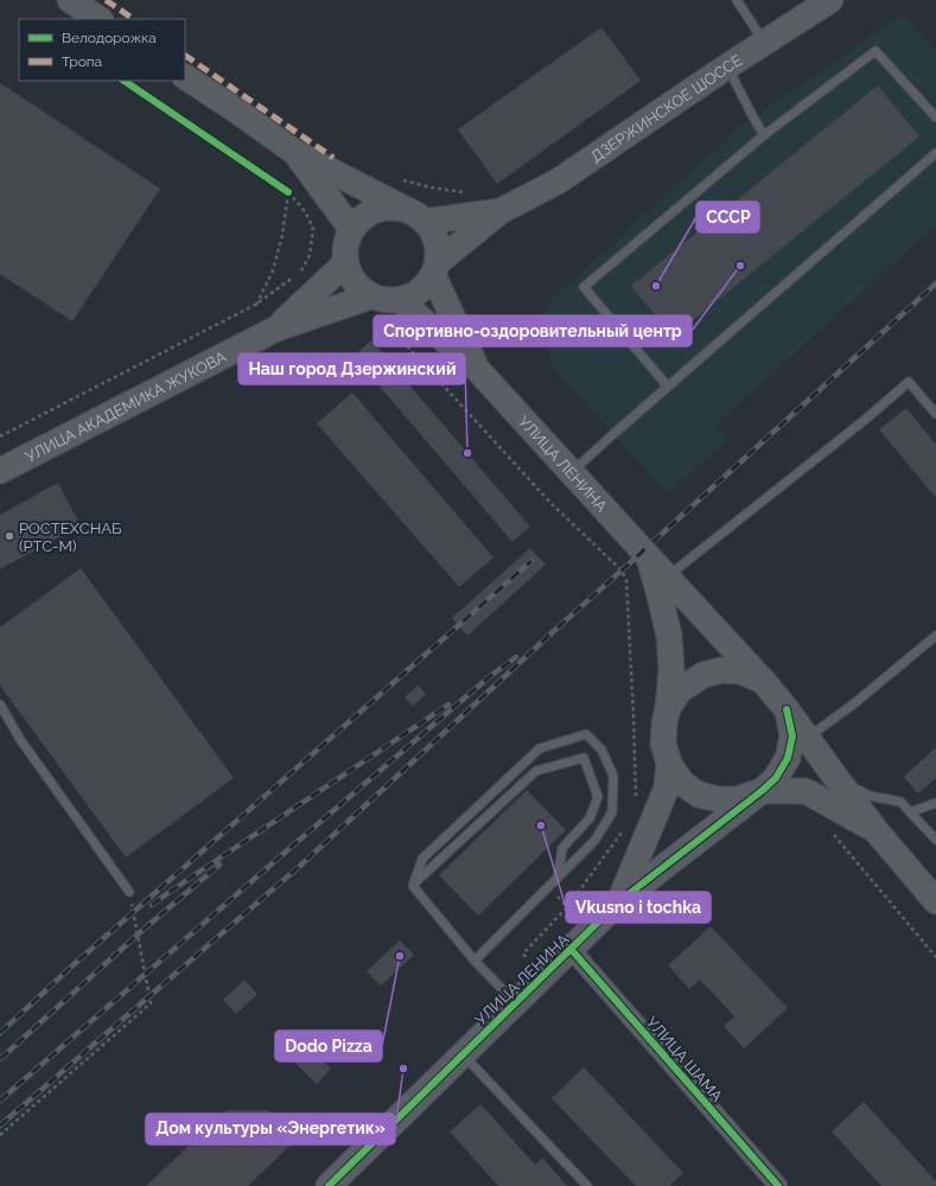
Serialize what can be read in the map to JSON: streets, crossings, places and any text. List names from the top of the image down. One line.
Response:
{"streets":{"main road":["ДЗЕРЖИНСКОЕ ШОССЕ","УЛИЦА АКАДЕМИКА ЖУКОВА","УЛИЦА ЛЕНИНА"],"street":["УЛИЦА ШАМА"]},"crossings":[["ДЗЕРЖИНСКОЕ ШОССЕ","УЛИЦА АКАДЕМИКА ЖУКОВА"],["ДЗЕРЖИНСКОЕ ШОССЕ","УЛИЦА ЛЕНИНА"],["УЛИЦА АКАДЕМИКА ЖУКОВА","УЛИЦА ЛЕНИНА"],["УЛИЦА ЛЕНИНА","УЛИЦА ШАМА"]],"places":["Спортивно-оздоровительный центр","СССР","Наш город Дзержинский","РОСТЕХСНАБ (РТС-М)","Vkusno i tochka","Dodo Pizza","Дом культуры «Энергетик»"],"legend":["Велодорожка","Тропа"]}
